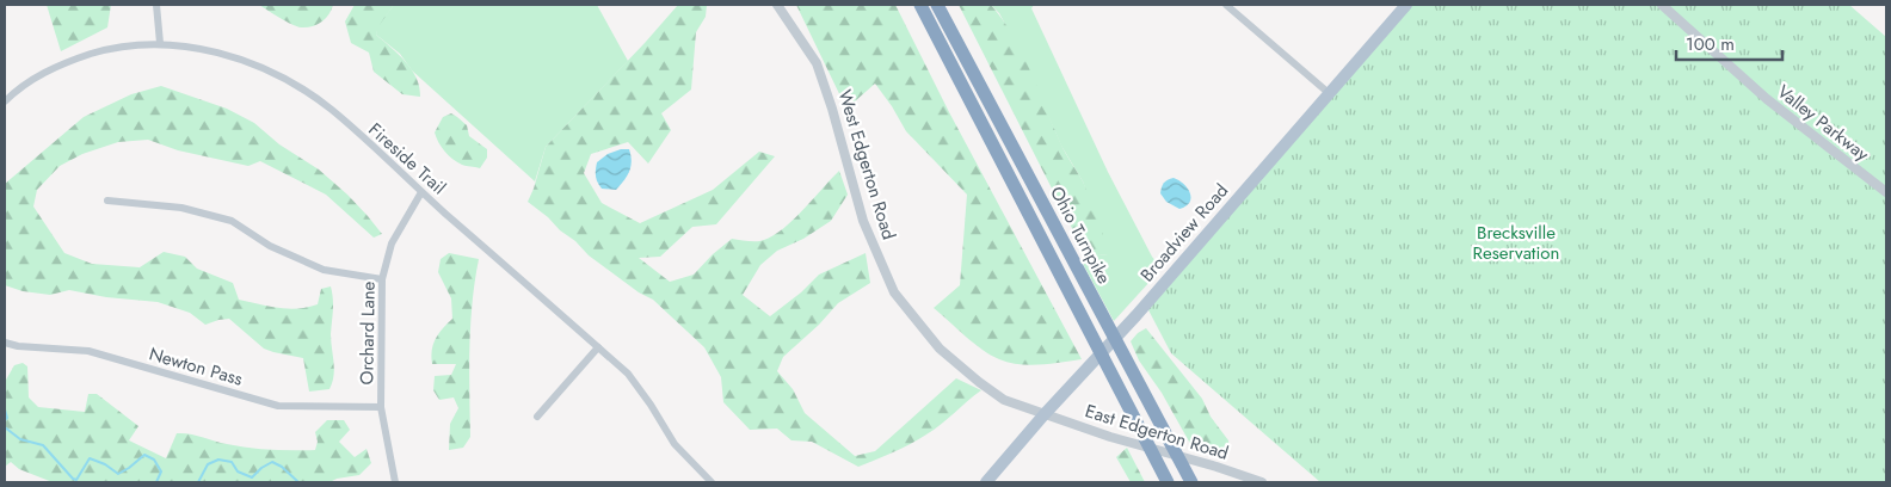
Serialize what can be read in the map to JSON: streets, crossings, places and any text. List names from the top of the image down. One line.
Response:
{"streets":{"highway":["Ohio Turnpike"],"main road":["Broadview Road"],"street":["Valley Parkway","Fireside Trail","West Edgerton Road","Orchard Lane","Newton Pass","East Edgerton Road"]},"crossings":[["Fireside Trail","Orchard Lane"],["West Edgerton Road","Broadview Road"],["West Edgerton Road","East Edgerton Road"],["Broadview Road","East Edgerton Road"],["Orchard Lane","Newton Pass"]],"parks":["Brecksville Reservation"],"scale_bar":"100 m"}
